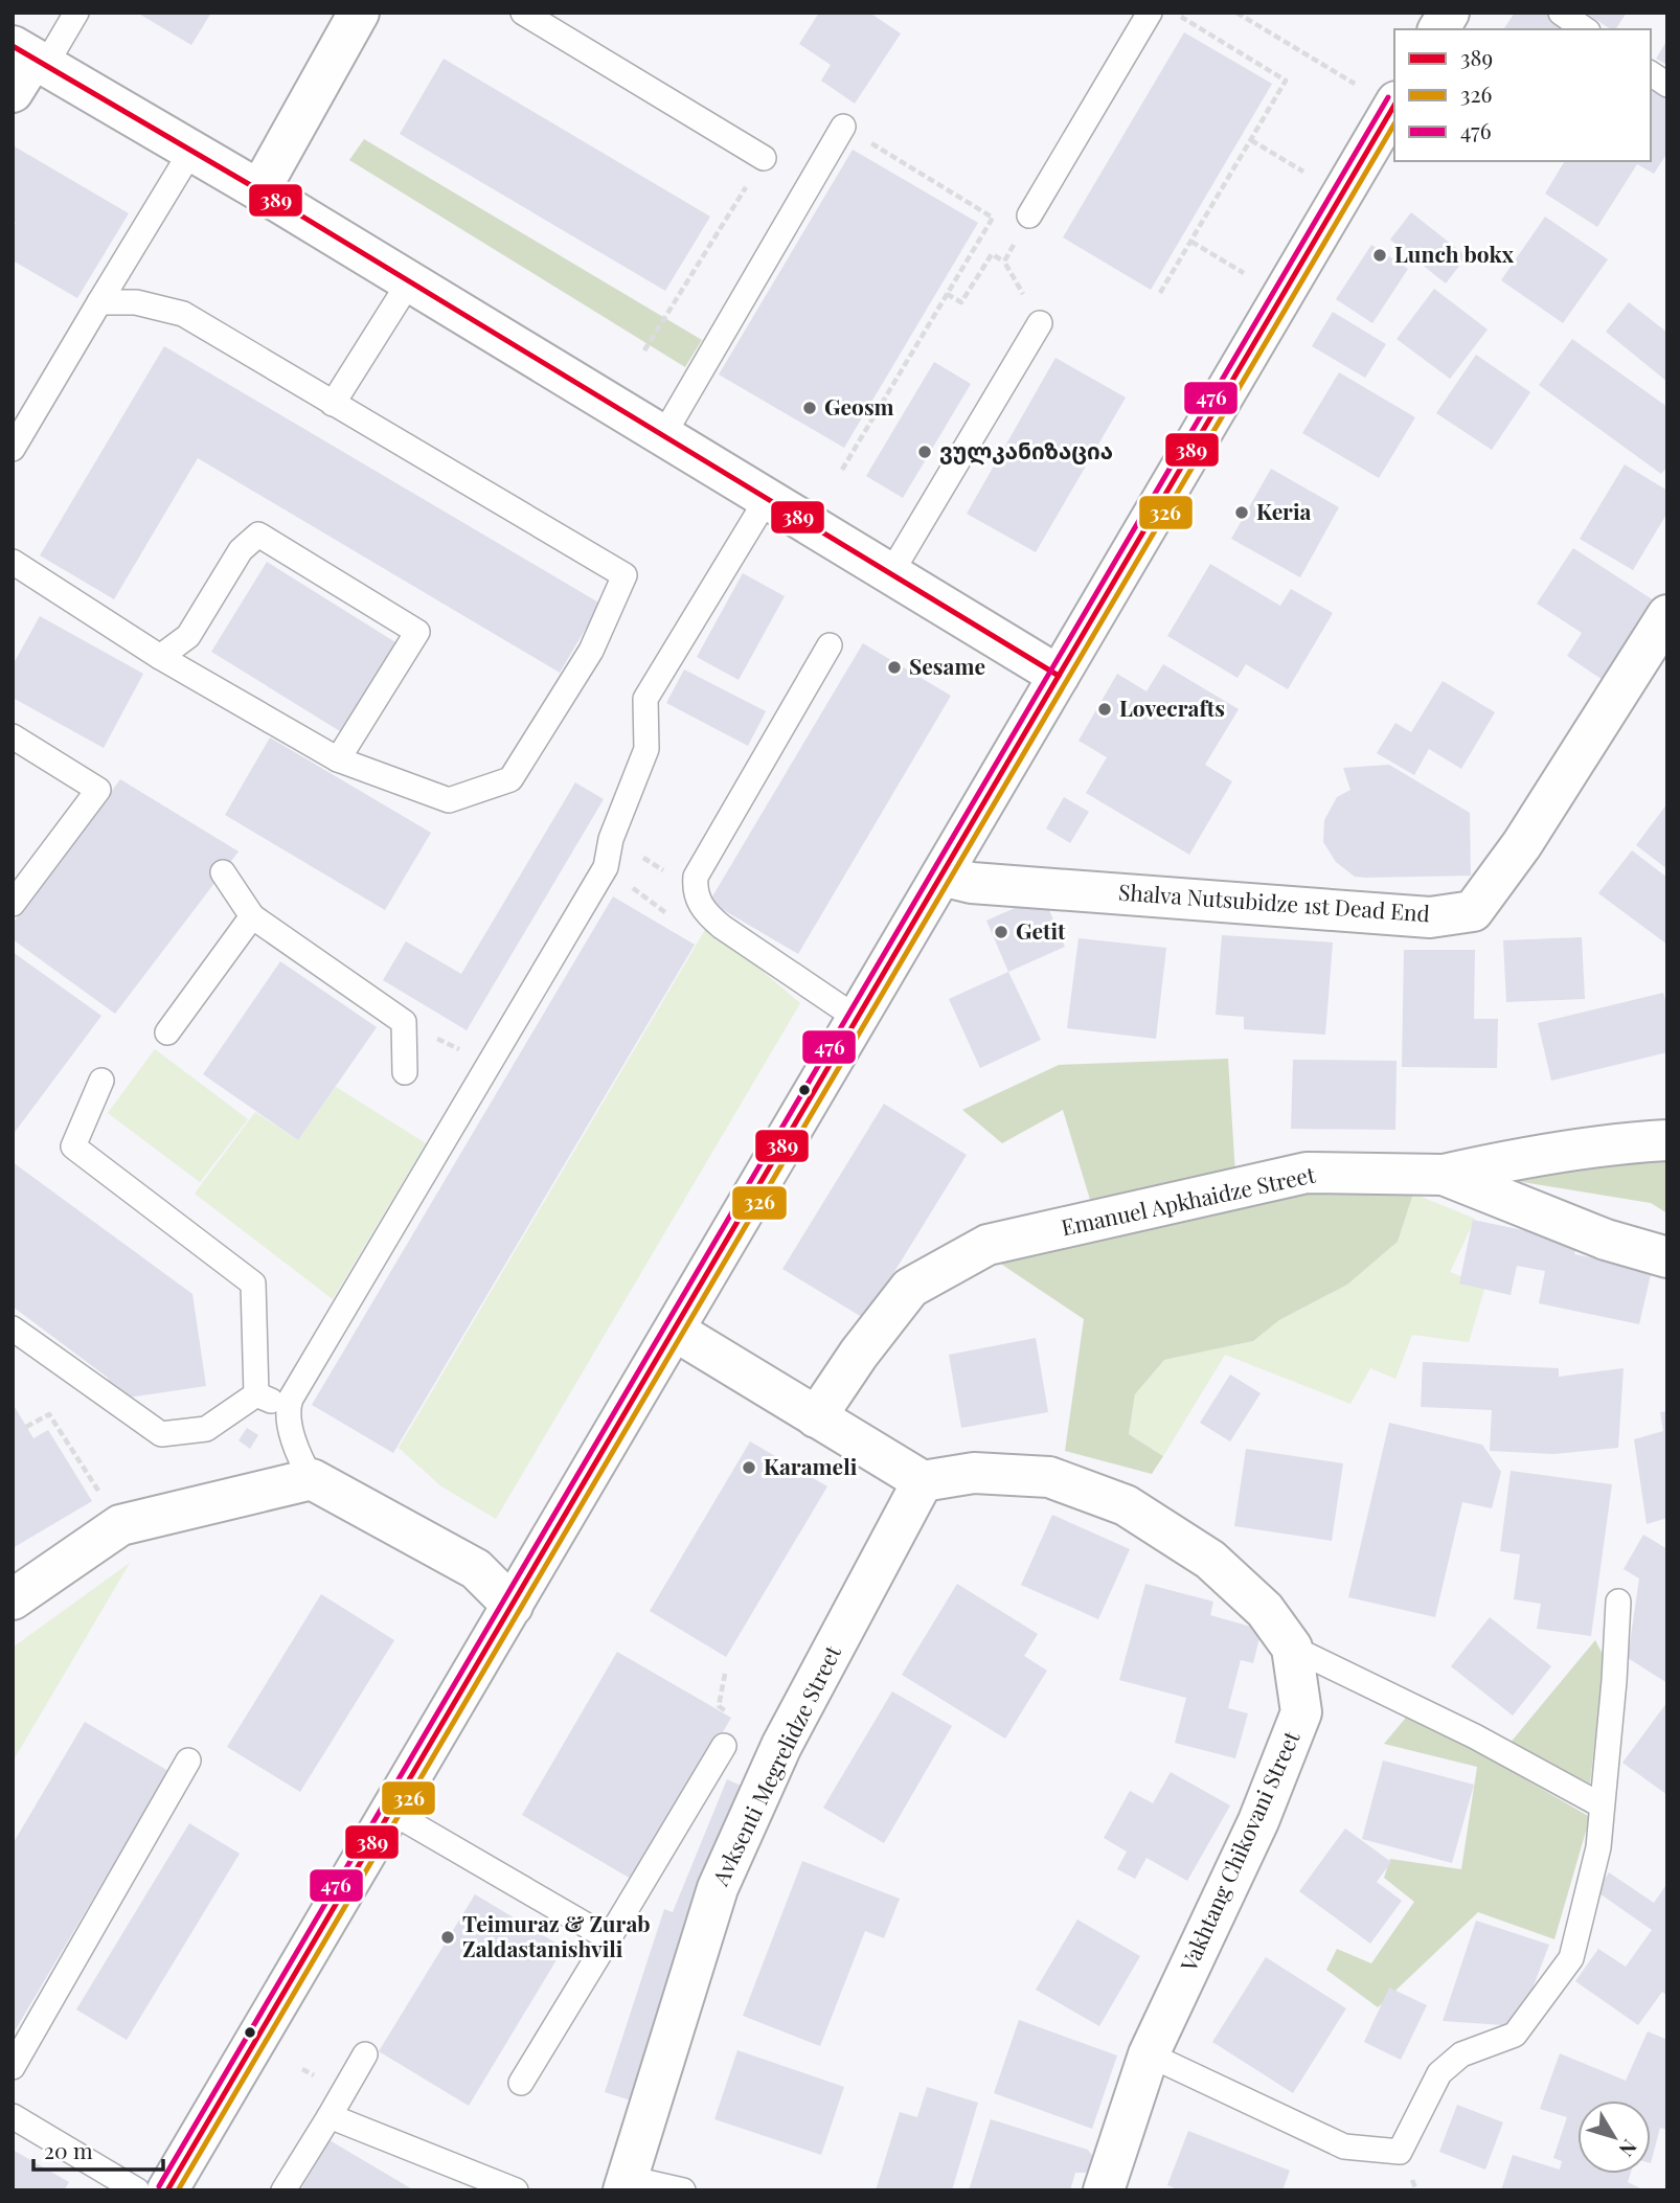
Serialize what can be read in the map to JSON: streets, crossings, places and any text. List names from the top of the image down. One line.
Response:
{"streets":{"street":["Shalva Nutsubidze 1st Dead End","Emanuel Apkhaidze Street","Avksenti Megrelidze Street","Vakhtang Chikovani Street"]},"crossings":[["Avksenti Megrelidze Street","Vakhtang Chikovani Street"]],"places":["Lunch bokx","Geosm","ვულკანიზაცია","Keria","Sesame","Lovecrafts","Getit","Karameli","Teimuraz & Zurab Zaldastanishvili"],"lines":["transit line 389","transit line 476","transit line 326"],"legend":["389","326","476"],"scale_bar":"20 m","north":"bottom right"}
